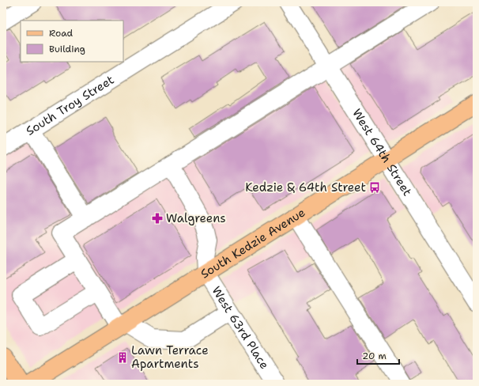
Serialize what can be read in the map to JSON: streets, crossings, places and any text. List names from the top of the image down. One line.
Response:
{"streets":{"main road":["South Kedzie Avenue"],"street":["South Troy Street","West 64th Street","West 63rd Place"]},"crossings":[["West 64th Street","South Kedzie Avenue"],["South Kedzie Avenue","West 63rd Place"]],"places":{"bus stop":["Kedzie & 64th Street"],"pharmacy":["Walgreens"],"building":["Lawn Terrace Apartments"]},"legend":["Road","Building"],"scale_bar":"20 m"}
